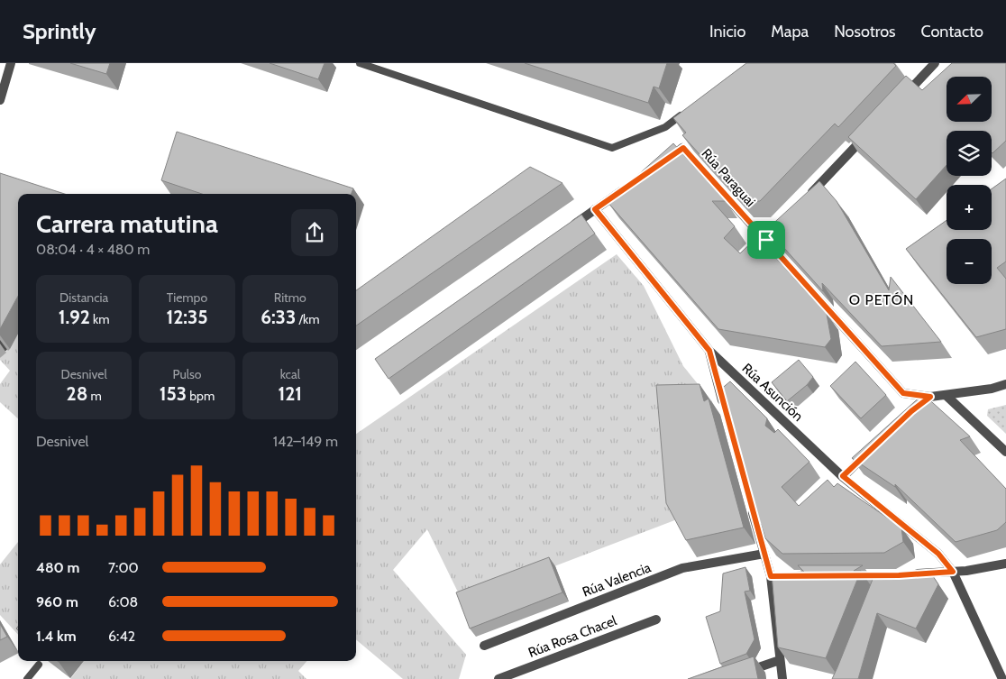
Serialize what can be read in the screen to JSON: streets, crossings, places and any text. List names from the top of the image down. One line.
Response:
{"streets":{"street":["Rúa Paraguai","Rúa Asunción","Rúa Valencia","Rúa Rosa Chacel"]},"districts":["O PETÓN"],"north":"bottom left","page":{"header":"Sprintly","nav":["Inicio","Mapa","Nosotros","Contacto"],"map_buttons":["+","−"],"heading":["Carrera matutina","08:04 · 4 × 480 m"],"stats":[["Distancia","1.92 km"],["Tiempo","12:35"],["Ritmo","6:33 /km"],["Desnivel","28 m"],["Pulso","153 bpm"],["kcal","121"]],"chart":["Desnivel","142–149 m"],"list":[{"name":"480 m","note":"7:00"},{"name":"960 m","note":"6:08"},{"name":"1.4 km","note":"6:42"}]}}
